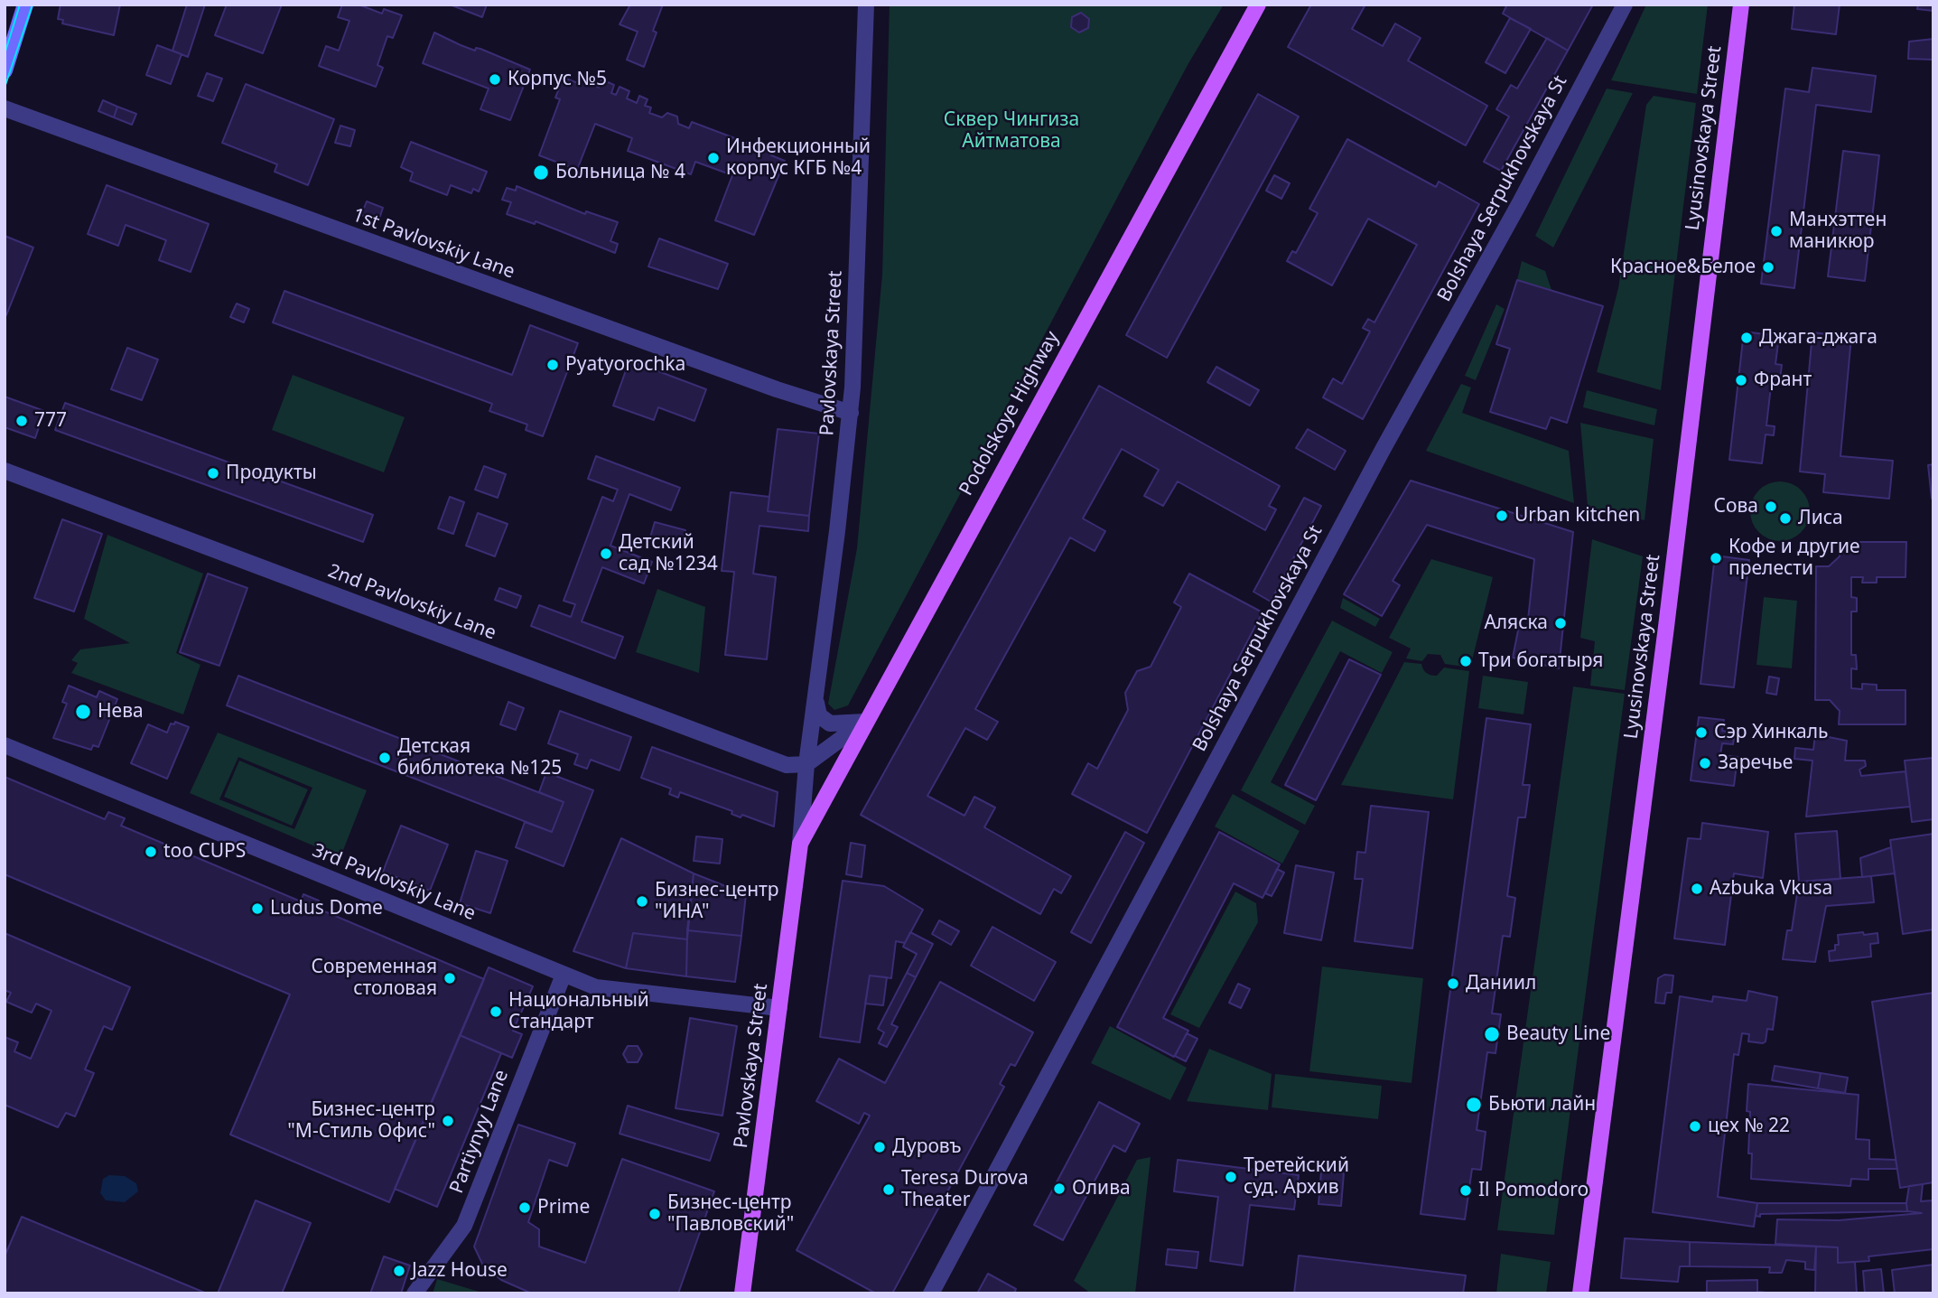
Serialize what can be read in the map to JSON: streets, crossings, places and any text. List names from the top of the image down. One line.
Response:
{"streets":{"main road":["Lyusinovskaya Street","Pavlovskaya Street","Podolskoye Highway"],"street":["Bolshaya Serpukhovskaya St","1st Pavlovskiy Lane","2nd Pavlovskiy Lane","3rd Pavlovskiy Lane","Partiynyy Lane"]},"crossings":[["1st Pavlovskiy Lane","Pavlovskaya Street"],["Pavlovskaya Street","Podolskoye Highway"],["Pavlovskaya Street","2nd Pavlovskiy Lane"],["Pavlovskaya Street","3rd Pavlovskiy Lane"],["3rd Pavlovskiy Lane","Partiynyy Lane"]],"parks":["Сквер Чингиза Айтматова"],"places":["Корпус №5","Инфекционный корпус КГБ №4","Больница № 4","Манхэттен маникюр","Красное&Белое","Джага-джага","Pyatyorochka","Франт","777","Продукты","Сова","Urban kitchen","Лиса","Детский сад №1234","Кофе и другие прелести","Аляска","Три богатыря","Нева","Сэр Хинкаль","Детская библиотека №125","Заречье","too CUPS","Azbuka Vkusa","Бизнес-центр \"ИНА\"","Ludus Dome","Современная столовая","Даниил","Национальный Стандарт","Beauty Line","Бьюти лайн","Бизнес-центр \"М-Стиль Офис\"","цех № 22","Дуровъ","Третейский суд. Архив","Олива","Teresa Durova Theater","Il Pomodoro","Prime","Бизнес-центр \"Павловский\"","Jazz House"]}
